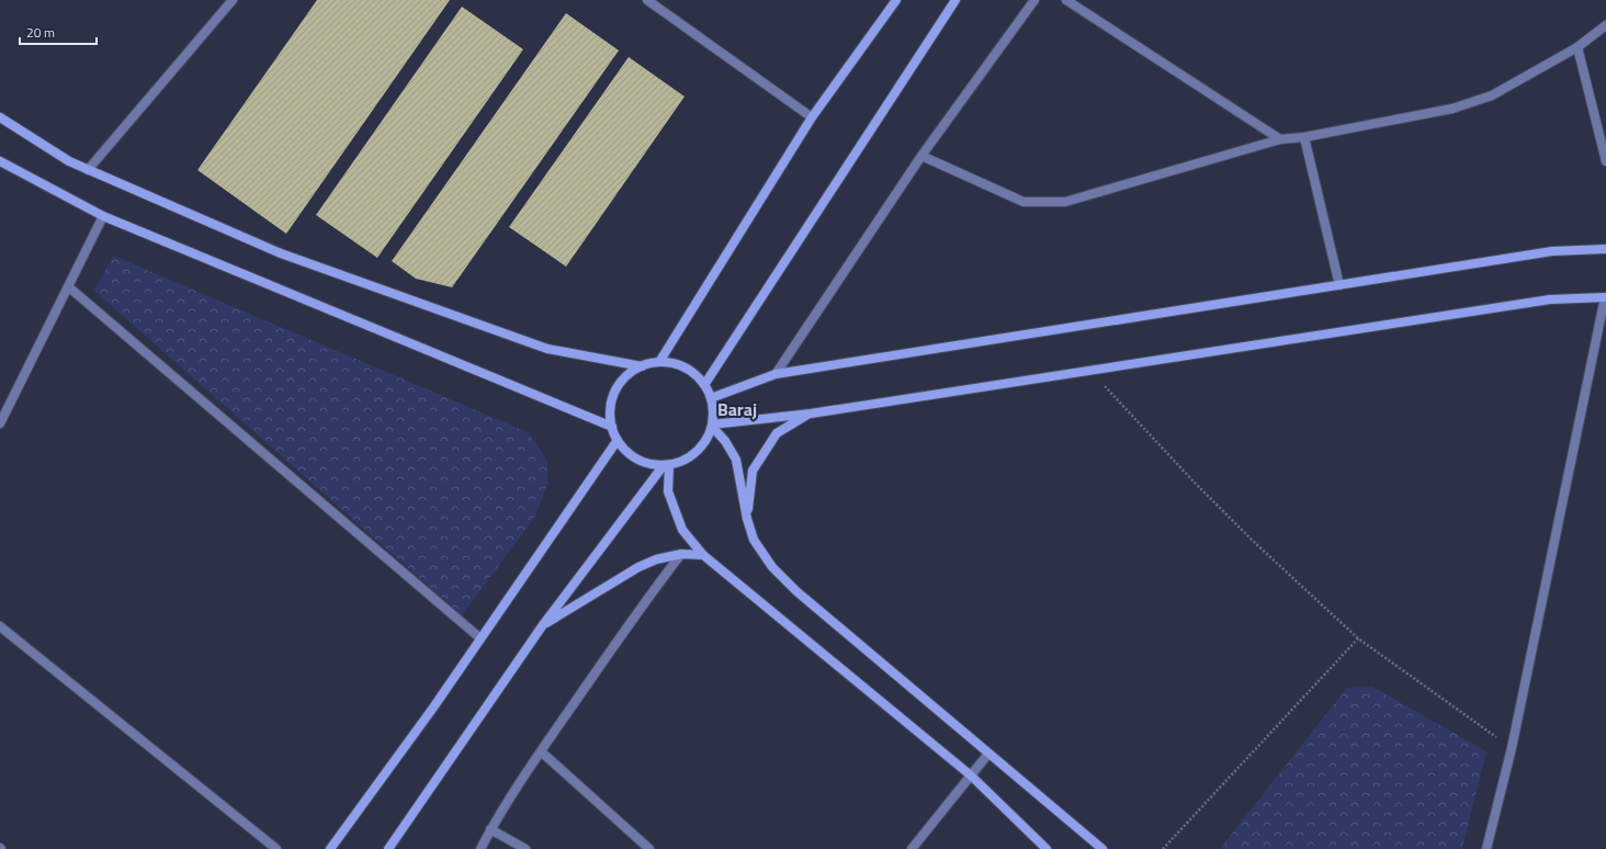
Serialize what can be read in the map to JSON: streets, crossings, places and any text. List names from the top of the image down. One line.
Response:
{"districts":["Baraj"],"scale_bar":"20 m"}
